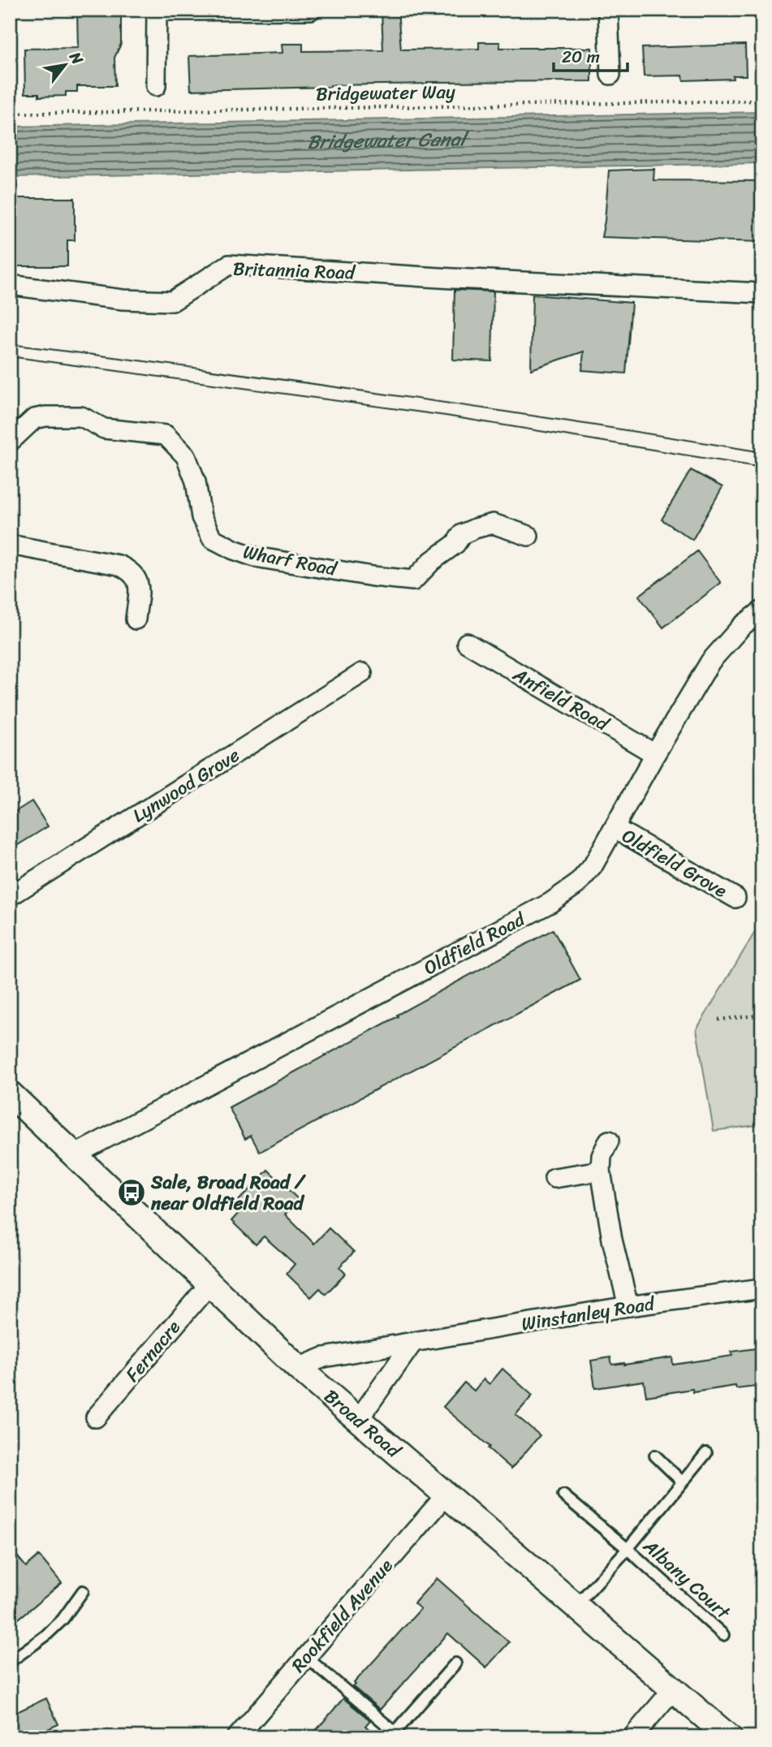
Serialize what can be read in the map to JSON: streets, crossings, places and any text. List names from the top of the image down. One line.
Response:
{"streets":{"street":["Britannia Road","Wharf Road","Anfield Road","Lynwood Grove","Oldfield Grove","Oldfield Road","Winstanley Road","Fernacre","Broad Road","Rookfield Avenue"],"lane":["Albany Court"],"path":["Bridgewater Way"]},"crossings":[["Anfield Road","Oldfield Road"],["Oldfield Grove","Oldfield Road"],["Oldfield Road","Broad Road"],["Winstanley Road","Broad Road"],["Fernacre","Broad Road"],["Broad Road","Albany Court"],["Broad Road","Rookfield Avenue"]],"water":["Bridgewater Canal"],"places":{"bus stop":["Sale, Broad Road / near Oldfield Road"]},"scale_bar":"20 m","north":"top right"}
